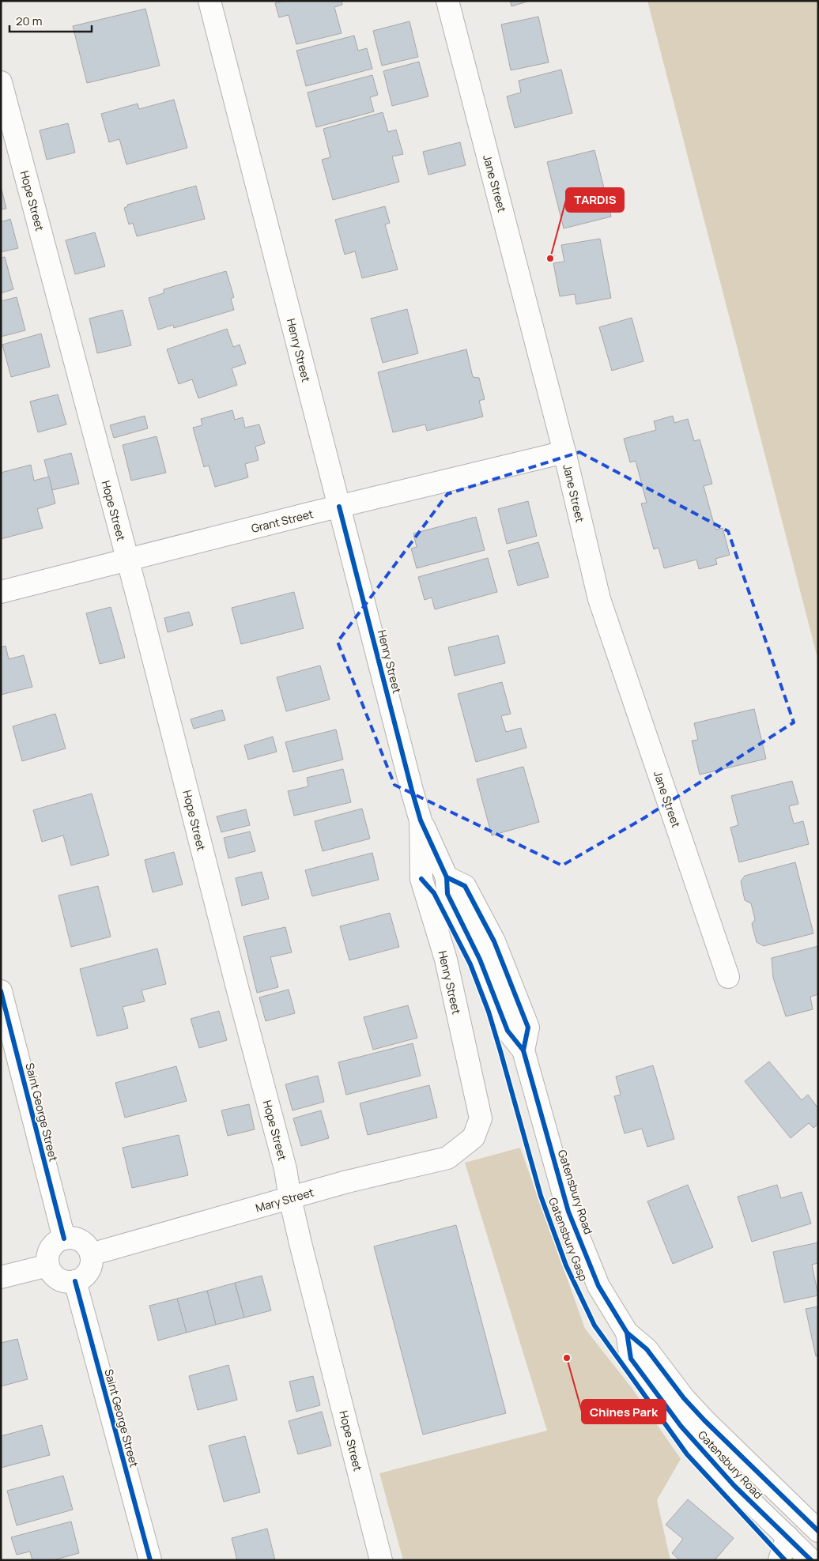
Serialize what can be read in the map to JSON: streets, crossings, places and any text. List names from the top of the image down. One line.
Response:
{"streets":{"street":["Jane Street","Hope Street","Henry Street","Grant Street","Saint George Street","Gatensbury Road","Mary Street"],"cycle path":["Gatensbury Gasp"]},"crossings":[["Jane Street","Grant Street"],["Hope Street","Grant Street"],["Hope Street","Mary Street"],["Henry Street","Grant Street"],["Henry Street","Gatensbury Road"],["Henry Street","Mary Street"],["Saint George Street","Mary Street"]],"places":["TARDIS","Chines Park"],"scale_bar":"20 m"}
